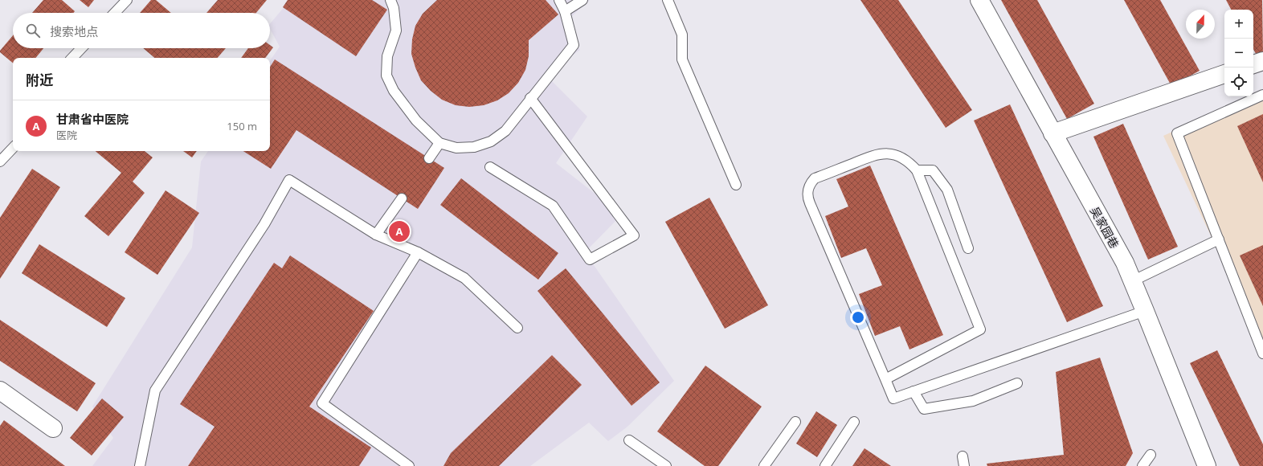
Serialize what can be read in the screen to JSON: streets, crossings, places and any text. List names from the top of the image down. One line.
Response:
{"streets":{"street":["吴家园巷"]},"north":"top","page":{"map_buttons":["+","−"],"search":"搜索地点","heading":"附近","list":[{"mark":"A","name":"甘肃省中医院","note":"医院","value":"150 m"}],"pins":"A"}}
